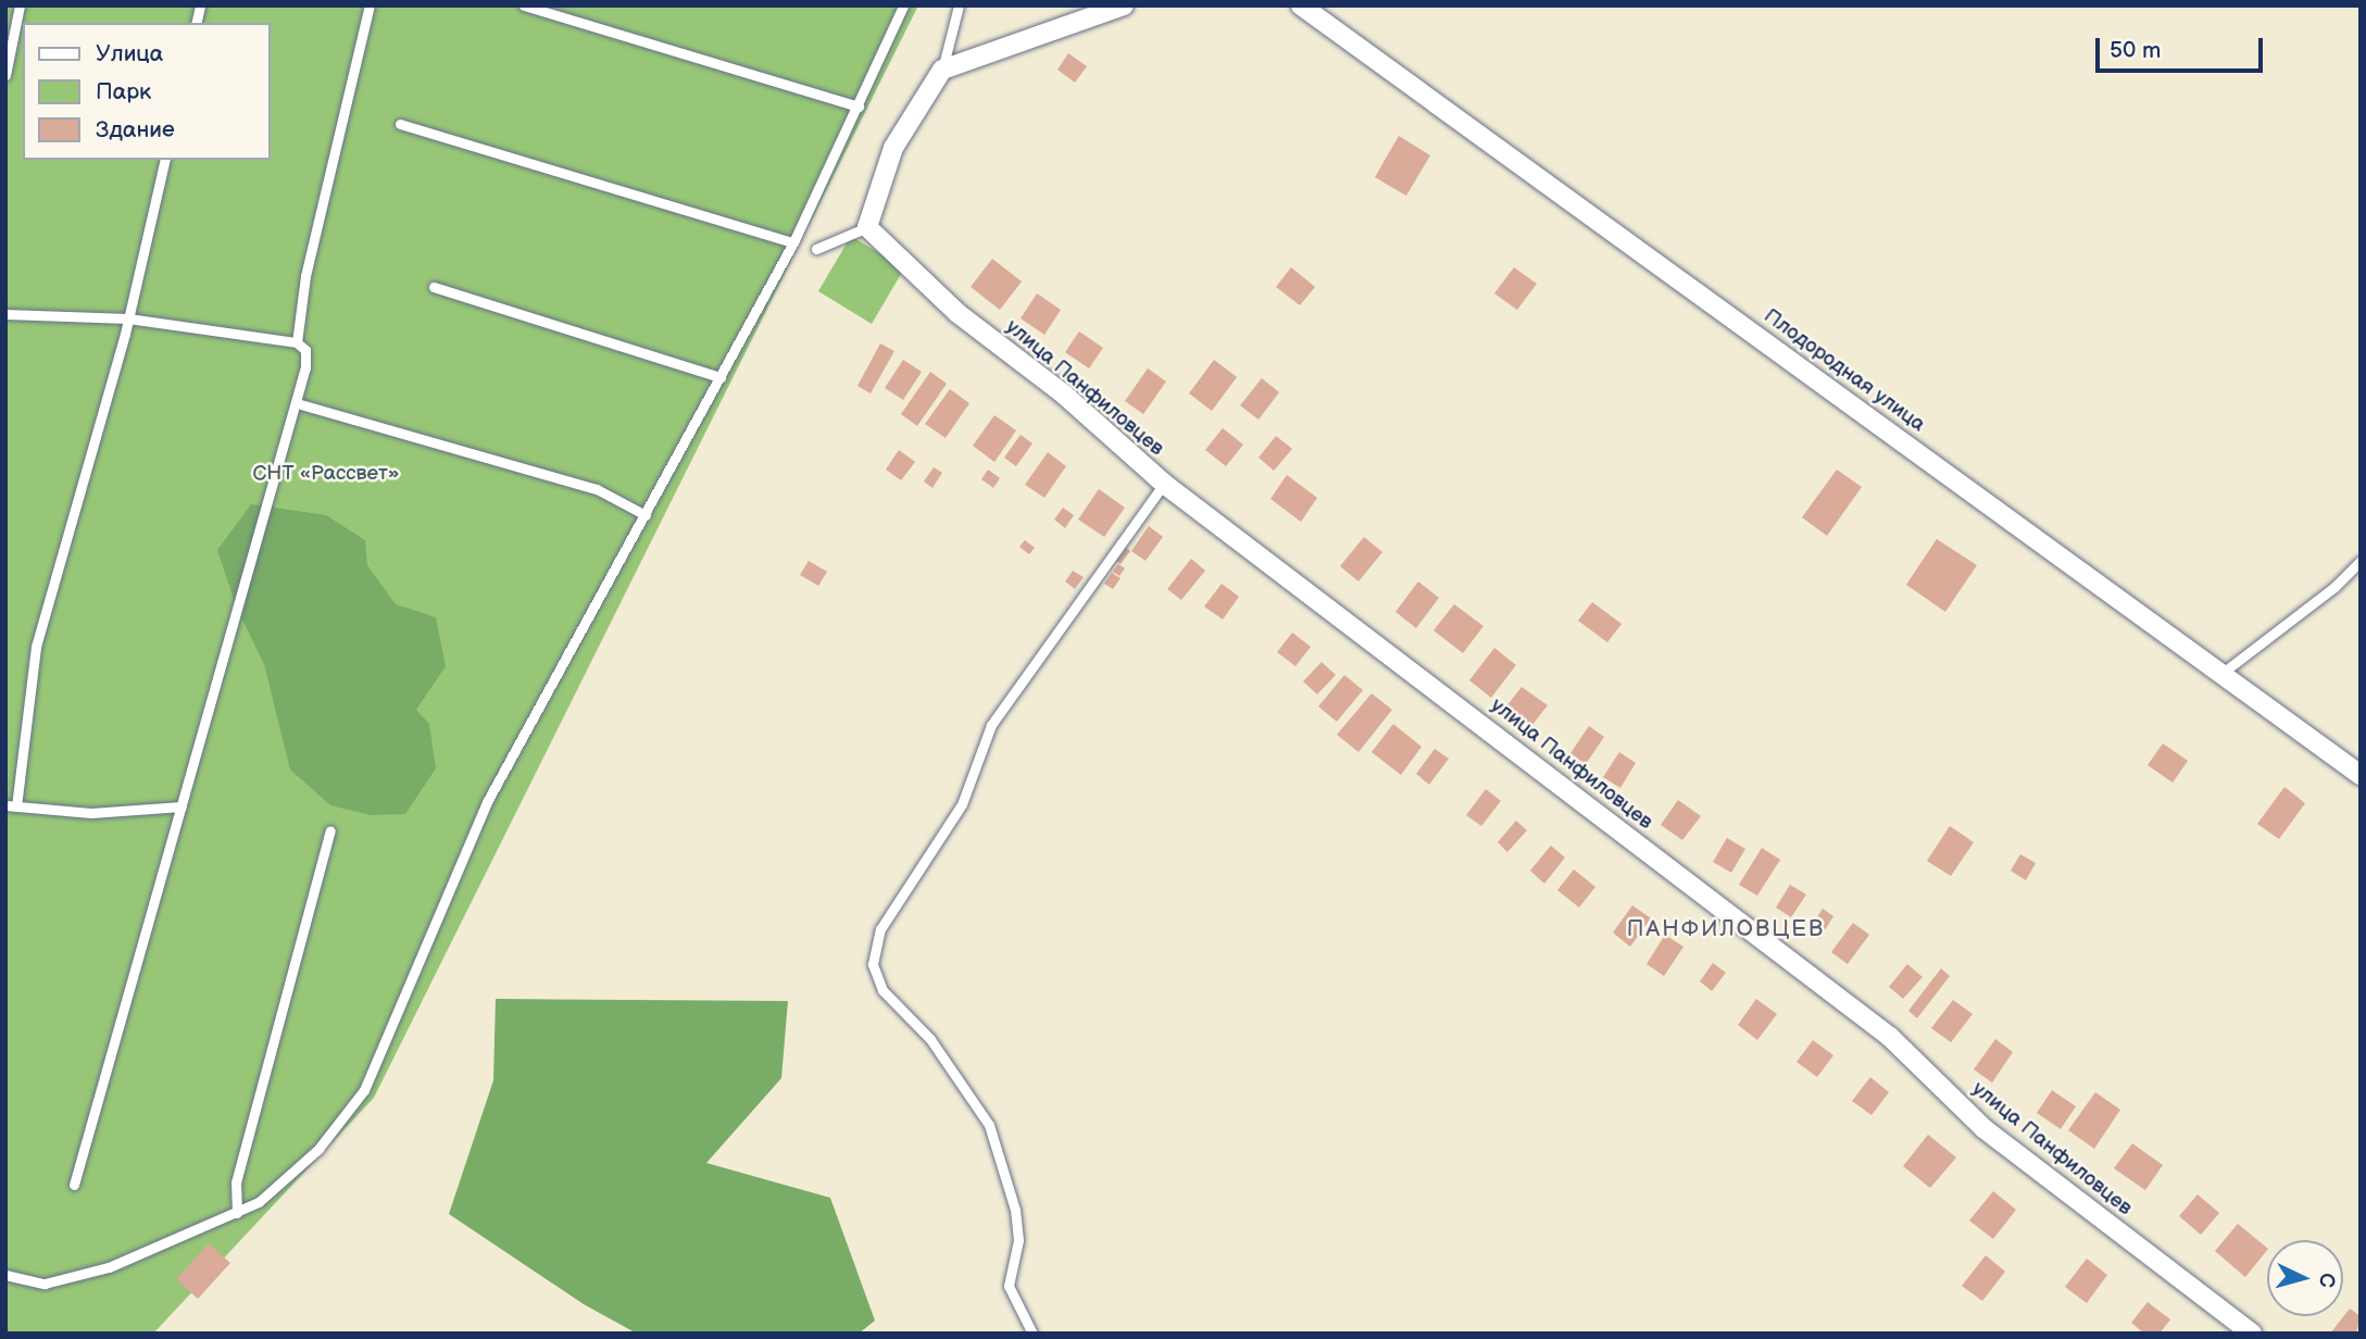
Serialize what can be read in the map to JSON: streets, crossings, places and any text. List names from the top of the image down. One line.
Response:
{"streets":{"street":["Плодородная улица","улица Панфиловцев"]},"districts":["ПАНФИЛОВЦЕВ"],"parks":["СНТ «Рассвет»"],"legend":["Улица","Парк","Здание"],"scale_bar":"50 m","north":"right"}
